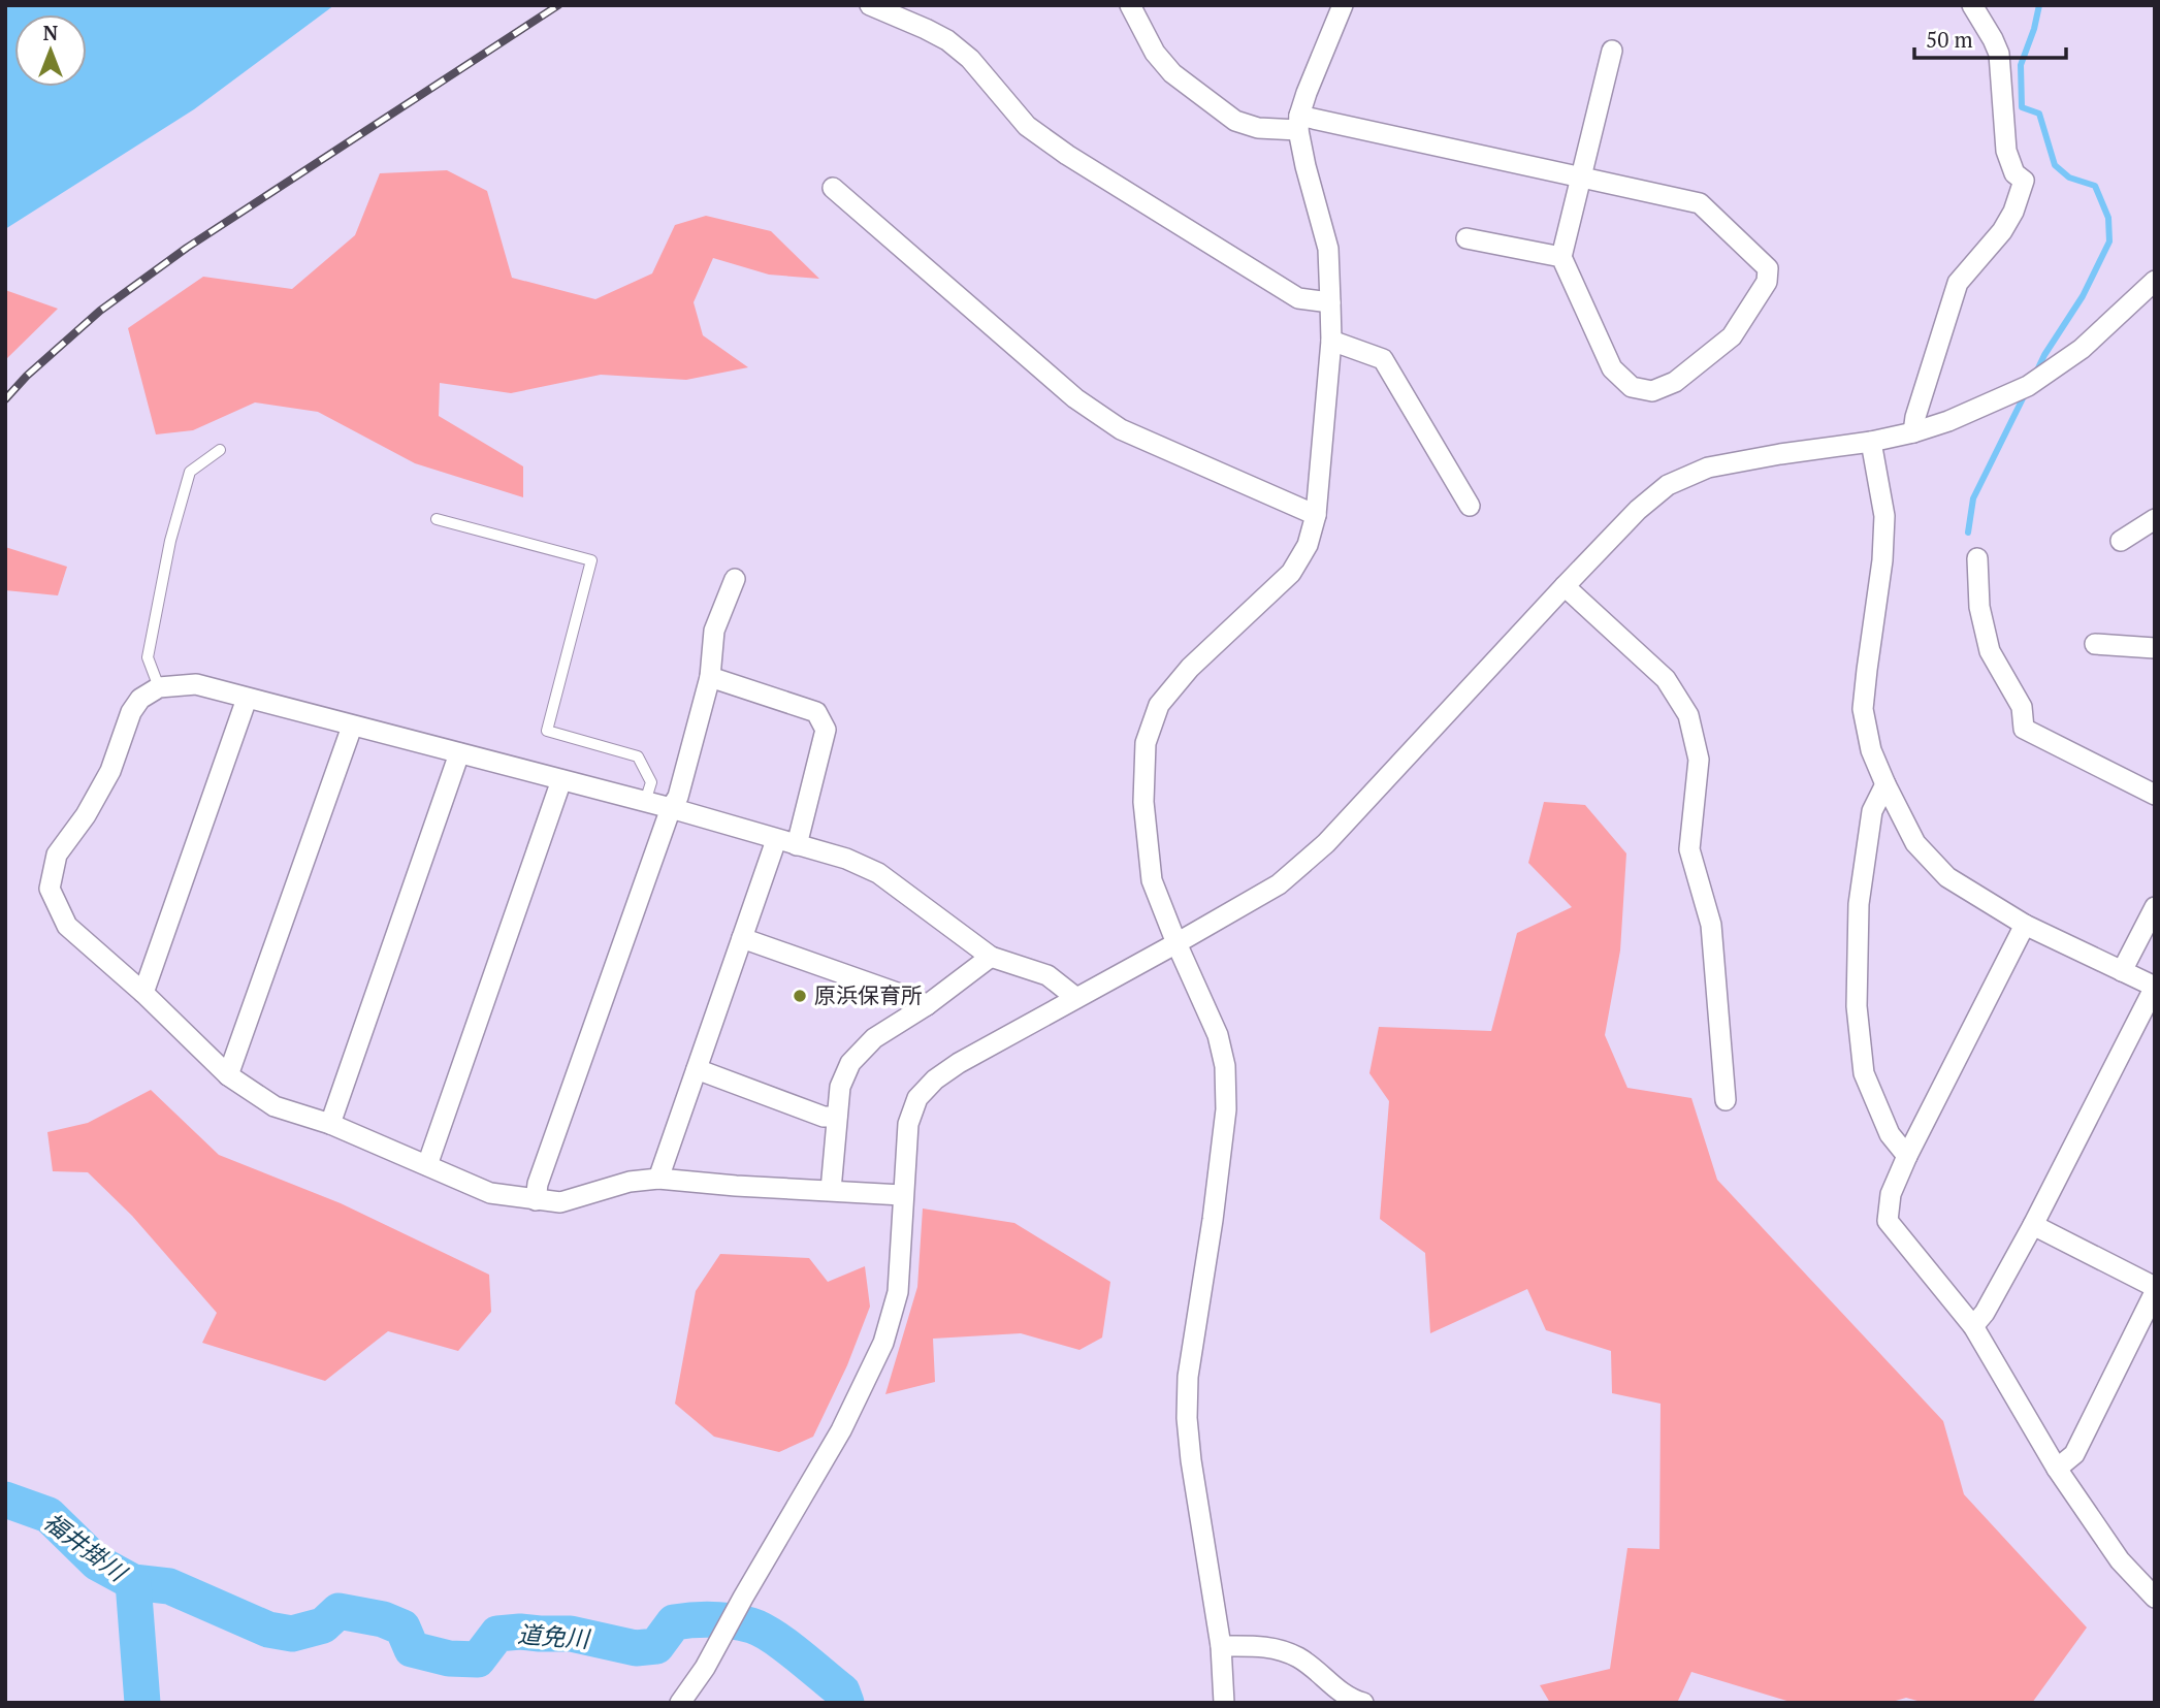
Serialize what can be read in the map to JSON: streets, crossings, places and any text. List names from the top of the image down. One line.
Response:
{"water":["福井掛川","道免川"],"places":["原浜保育所"],"scale_bar":"50 m","north":"top"}
